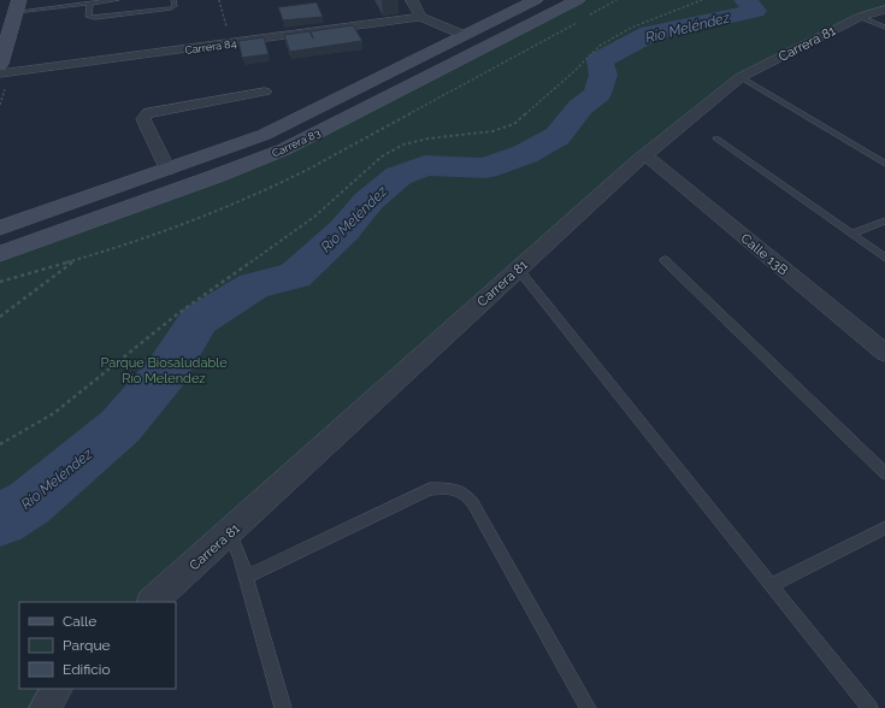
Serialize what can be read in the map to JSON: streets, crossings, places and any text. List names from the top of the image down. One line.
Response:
{"streets":{"street":["Carrera 81","Carrera 84","Carrera 83","Calle 13B"]},"crossings":[["Carrera 81","Calle 13B"]],"water":["Río Meléndez"],"parks":["Parque Biosaludable Río Melendez"],"legend":["Calle","Parque","Edificio"]}
